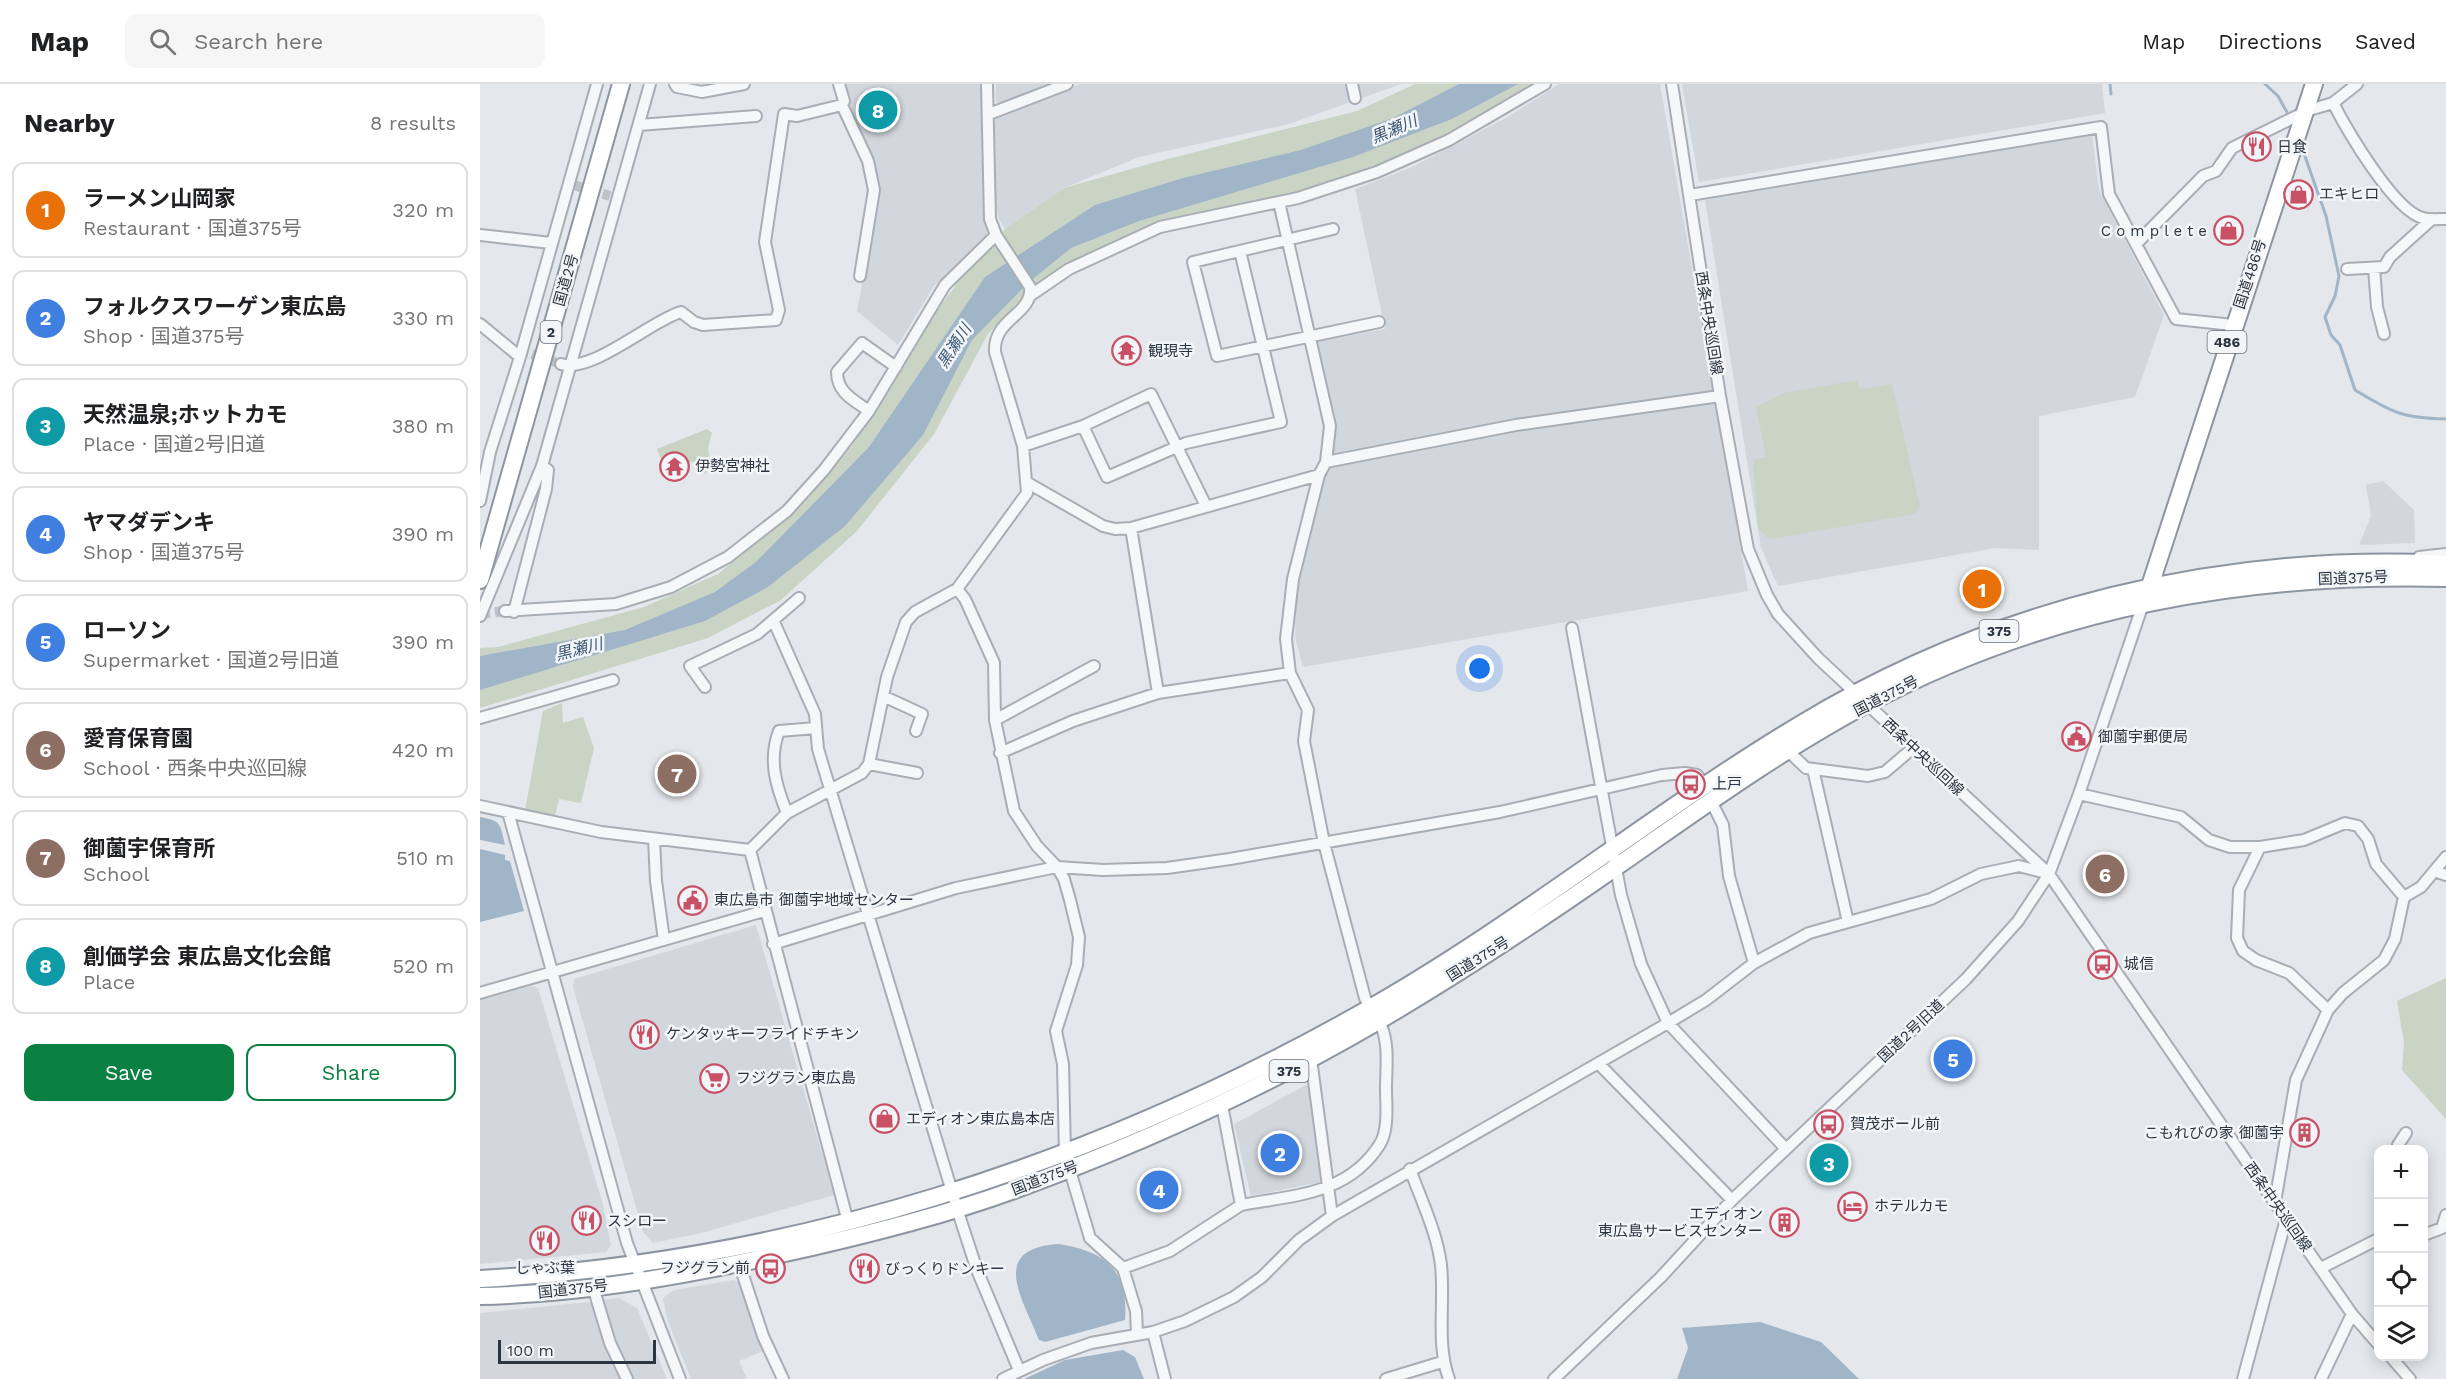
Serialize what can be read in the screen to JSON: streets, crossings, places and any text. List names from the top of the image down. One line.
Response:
{"streets":{"highway":["国道486号","国道2号","2","486","国道375号","375"],"street":["西条中央巡回線","国道2号旧道"]},"crossings":[["国道486号","国道375号"],["国道486号","国道2号旧道"],["西条中央巡回線","国道375号"],["西条中央巡回線","国道2号旧道"],["国道375号","国道2号旧道"]],"water":["黒瀬川"],"places":{"restaurant":["日食","ケンタッキーフライドチキン","スシロー","しゃぶ葉","びっくりドンキー"],"shop":["エキヒロ","C o m p l e t e","エディオン東広島本店"],"temple":["観現寺","伊勢宮神社"],"public building":["御薗宇郵便局","東広島市 御薗宇地域センター"],"bus stop":["上戸","城信","賀茂ボール前","フジグラン前"],"supermarket":["フジグラン東広島"],"building":["こもれびの家 御薗宇","エディオン 東広島サービスセンター"],"hotel":["ホテルカモ"]},"scale_bar":"100 m","page":{"header":"Map","search":"Search here","nav":["Map","Directions","Saved"],"heading":["Nearby","8 results"],"pins":["8","1","7","6","5","2","3","4"],"list":[{"mark":"1","name":"ラーメン山岡家","note":"Restaurant · 国道375号","value":"320 m"},{"mark":"2","name":"フォルクスワーゲン東広島","note":"Shop · 国道375号","value":"330 m"},{"mark":"3","name":"天然温泉;ホットカモ","note":"Place · 国道2号旧道","value":"380 m"},{"mark":"4","name":"ヤマダデンキ","note":"Shop · 国道375号","value":"390 m"},{"mark":"5","name":"ローソン","note":"Supermarket · 国道2号旧道","value":"390 m"},{"mark":"6","name":"愛育保育園","note":"School · 西条中央巡回線","value":"420 m"},{"mark":"7","name":"御薗宇保育所","note":"School","value":"510 m"},{"mark":"8","name":"創価学会 東広島文化会館","note":"Place","value":"520 m"}],"buttons":["Save","Share"],"map_buttons":["+","−"],"scale":"100 m"}}
